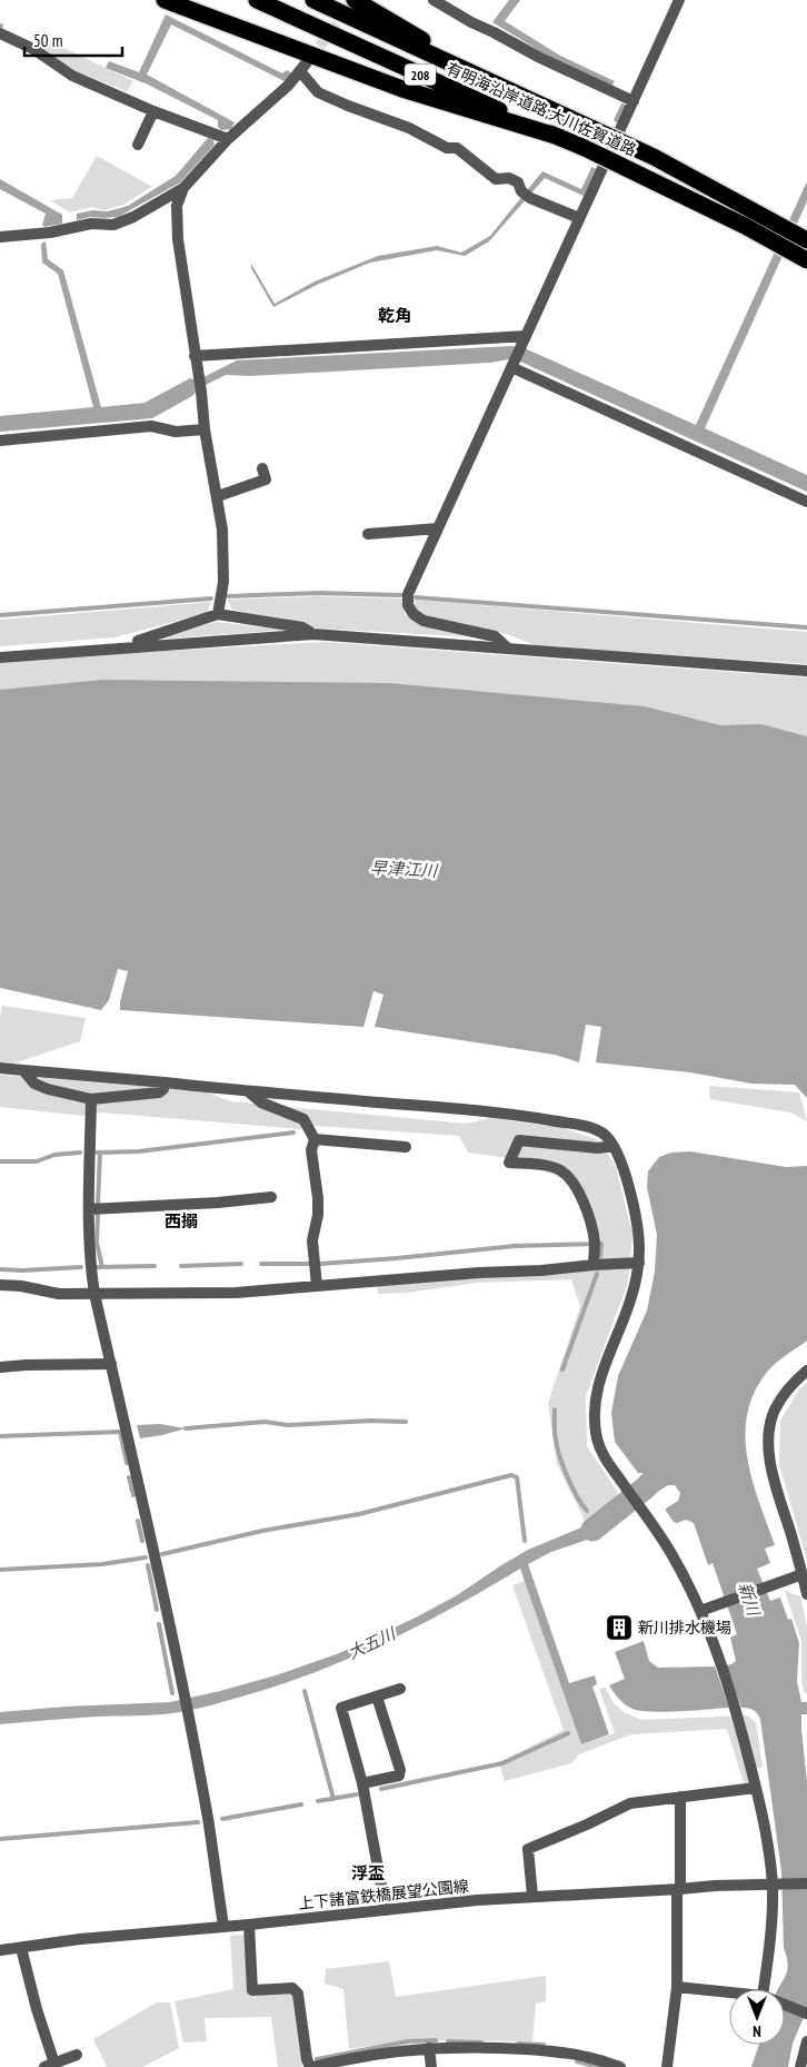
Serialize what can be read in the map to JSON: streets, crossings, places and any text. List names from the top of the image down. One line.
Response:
{"streets":{"highway":["208","有明海沿岸道路;大川佐賀道路"],"street":["上下諸富鉄橋展望公園線"]},"districts":["乾角","西搦","浮盃"],"water":["早津江川","新川","大五川"],"places":{"building":["新川排水機場"]},"scale_bar":"50 m","north":"bottom"}
